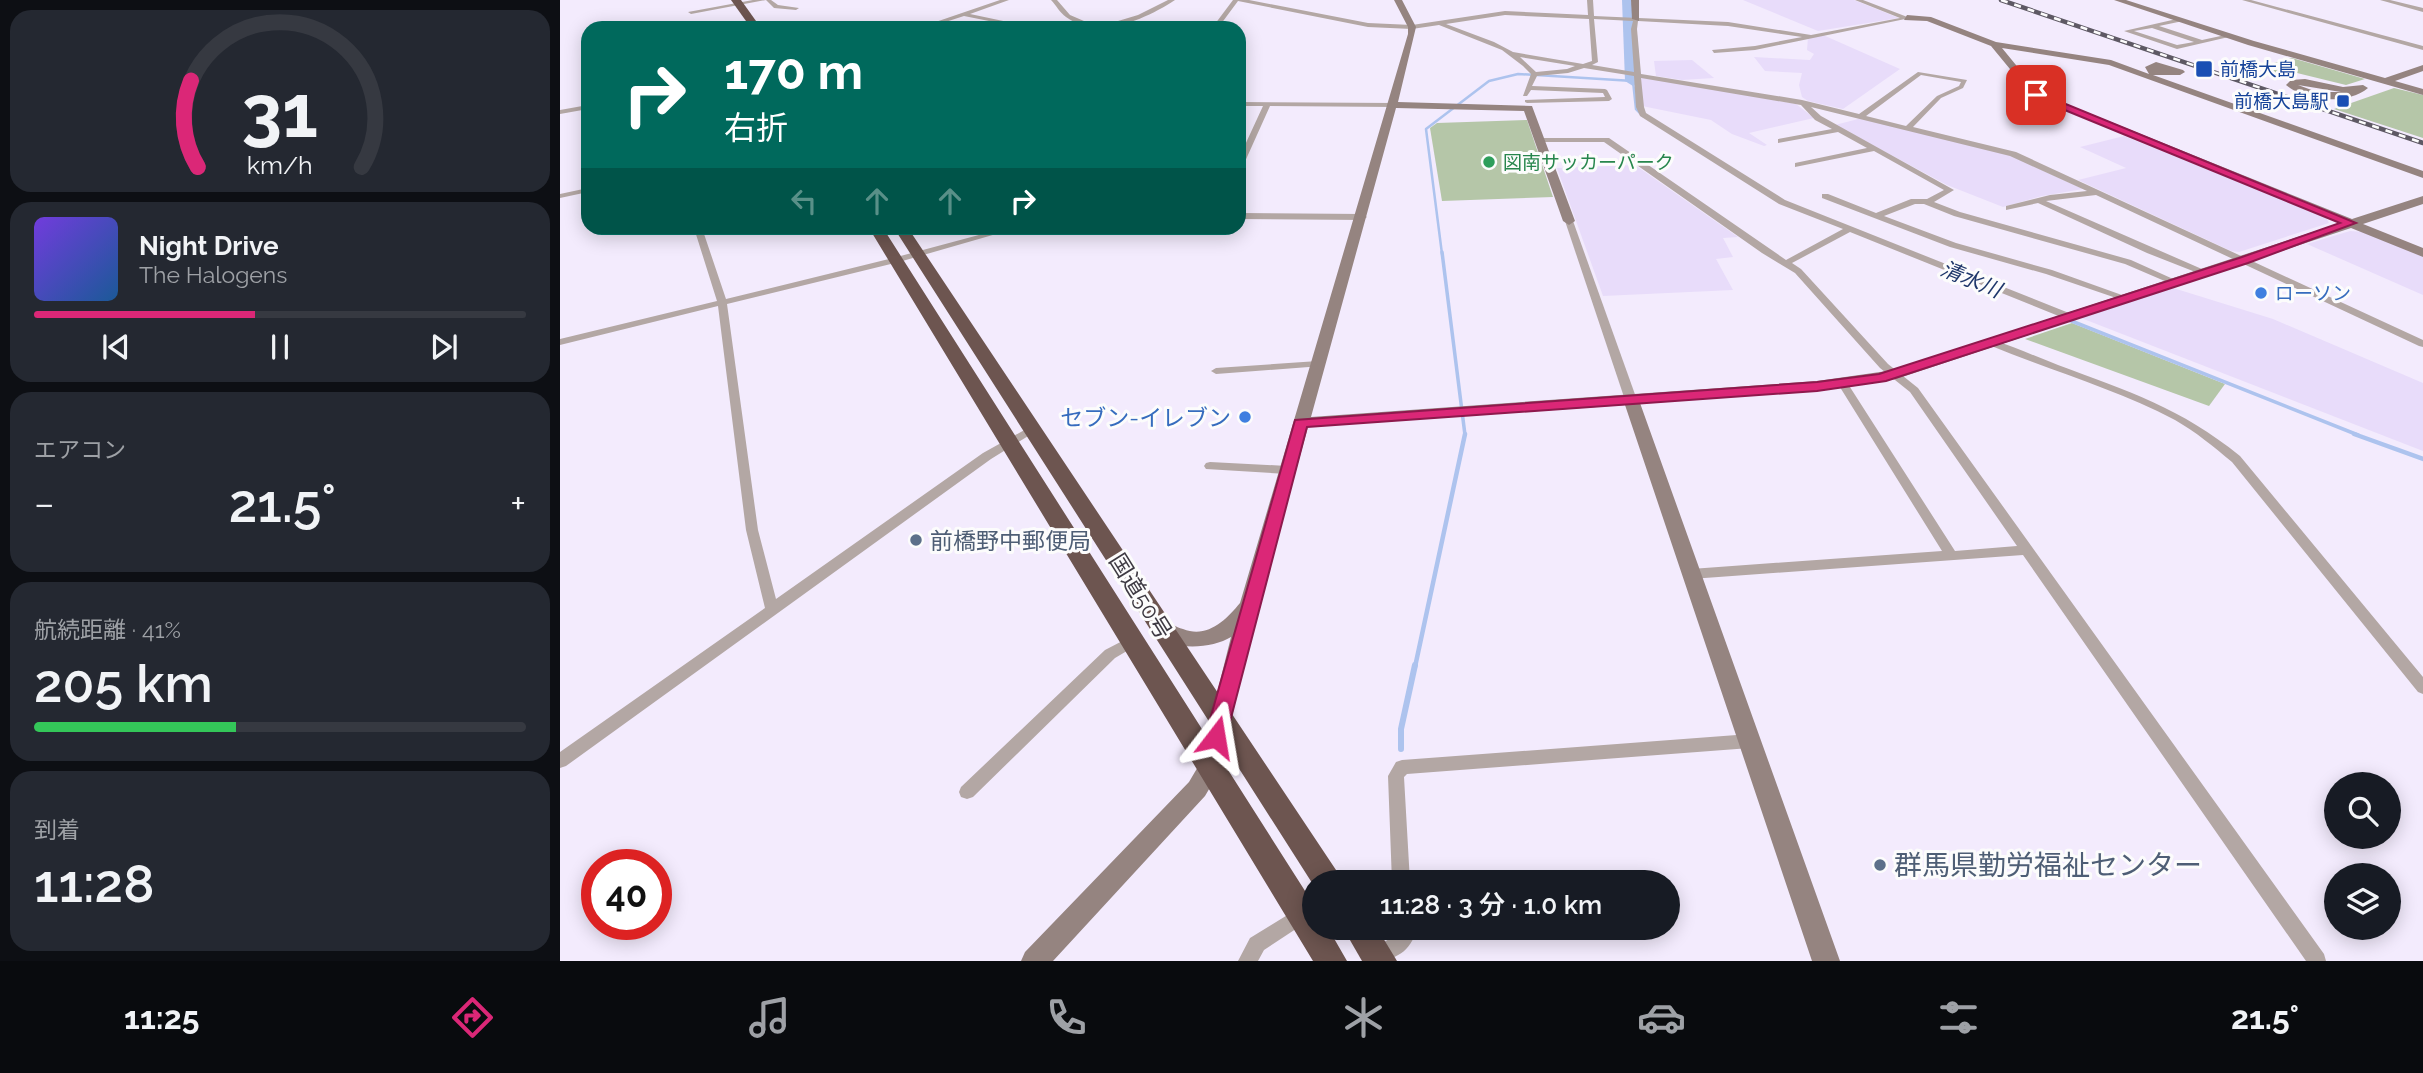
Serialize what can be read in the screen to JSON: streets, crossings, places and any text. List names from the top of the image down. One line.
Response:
{"streets":{"highway":["国道50号"]},"water":["清水川"],"places":{"transit":["前橋大島","前橋大島駅"],"other":["図南サッカーパーク","ローソン","セブン-イレブン","前橋野中郵便局","群馬県勤労福祉センター"]},"page":{"turn":["170 m","右折"],"song":["Night Drive","The Halogens"],"tile":["エアコン",["航続距離 · 41%","205 km"],["到着","11:28"]],"heat":["−","21.5°","+"],"limit":"40","trip":"11:28 · 3 分 · 1.0 km","tabs":["11:25","21.5°"],"gauge":["31","km/h"]}}
